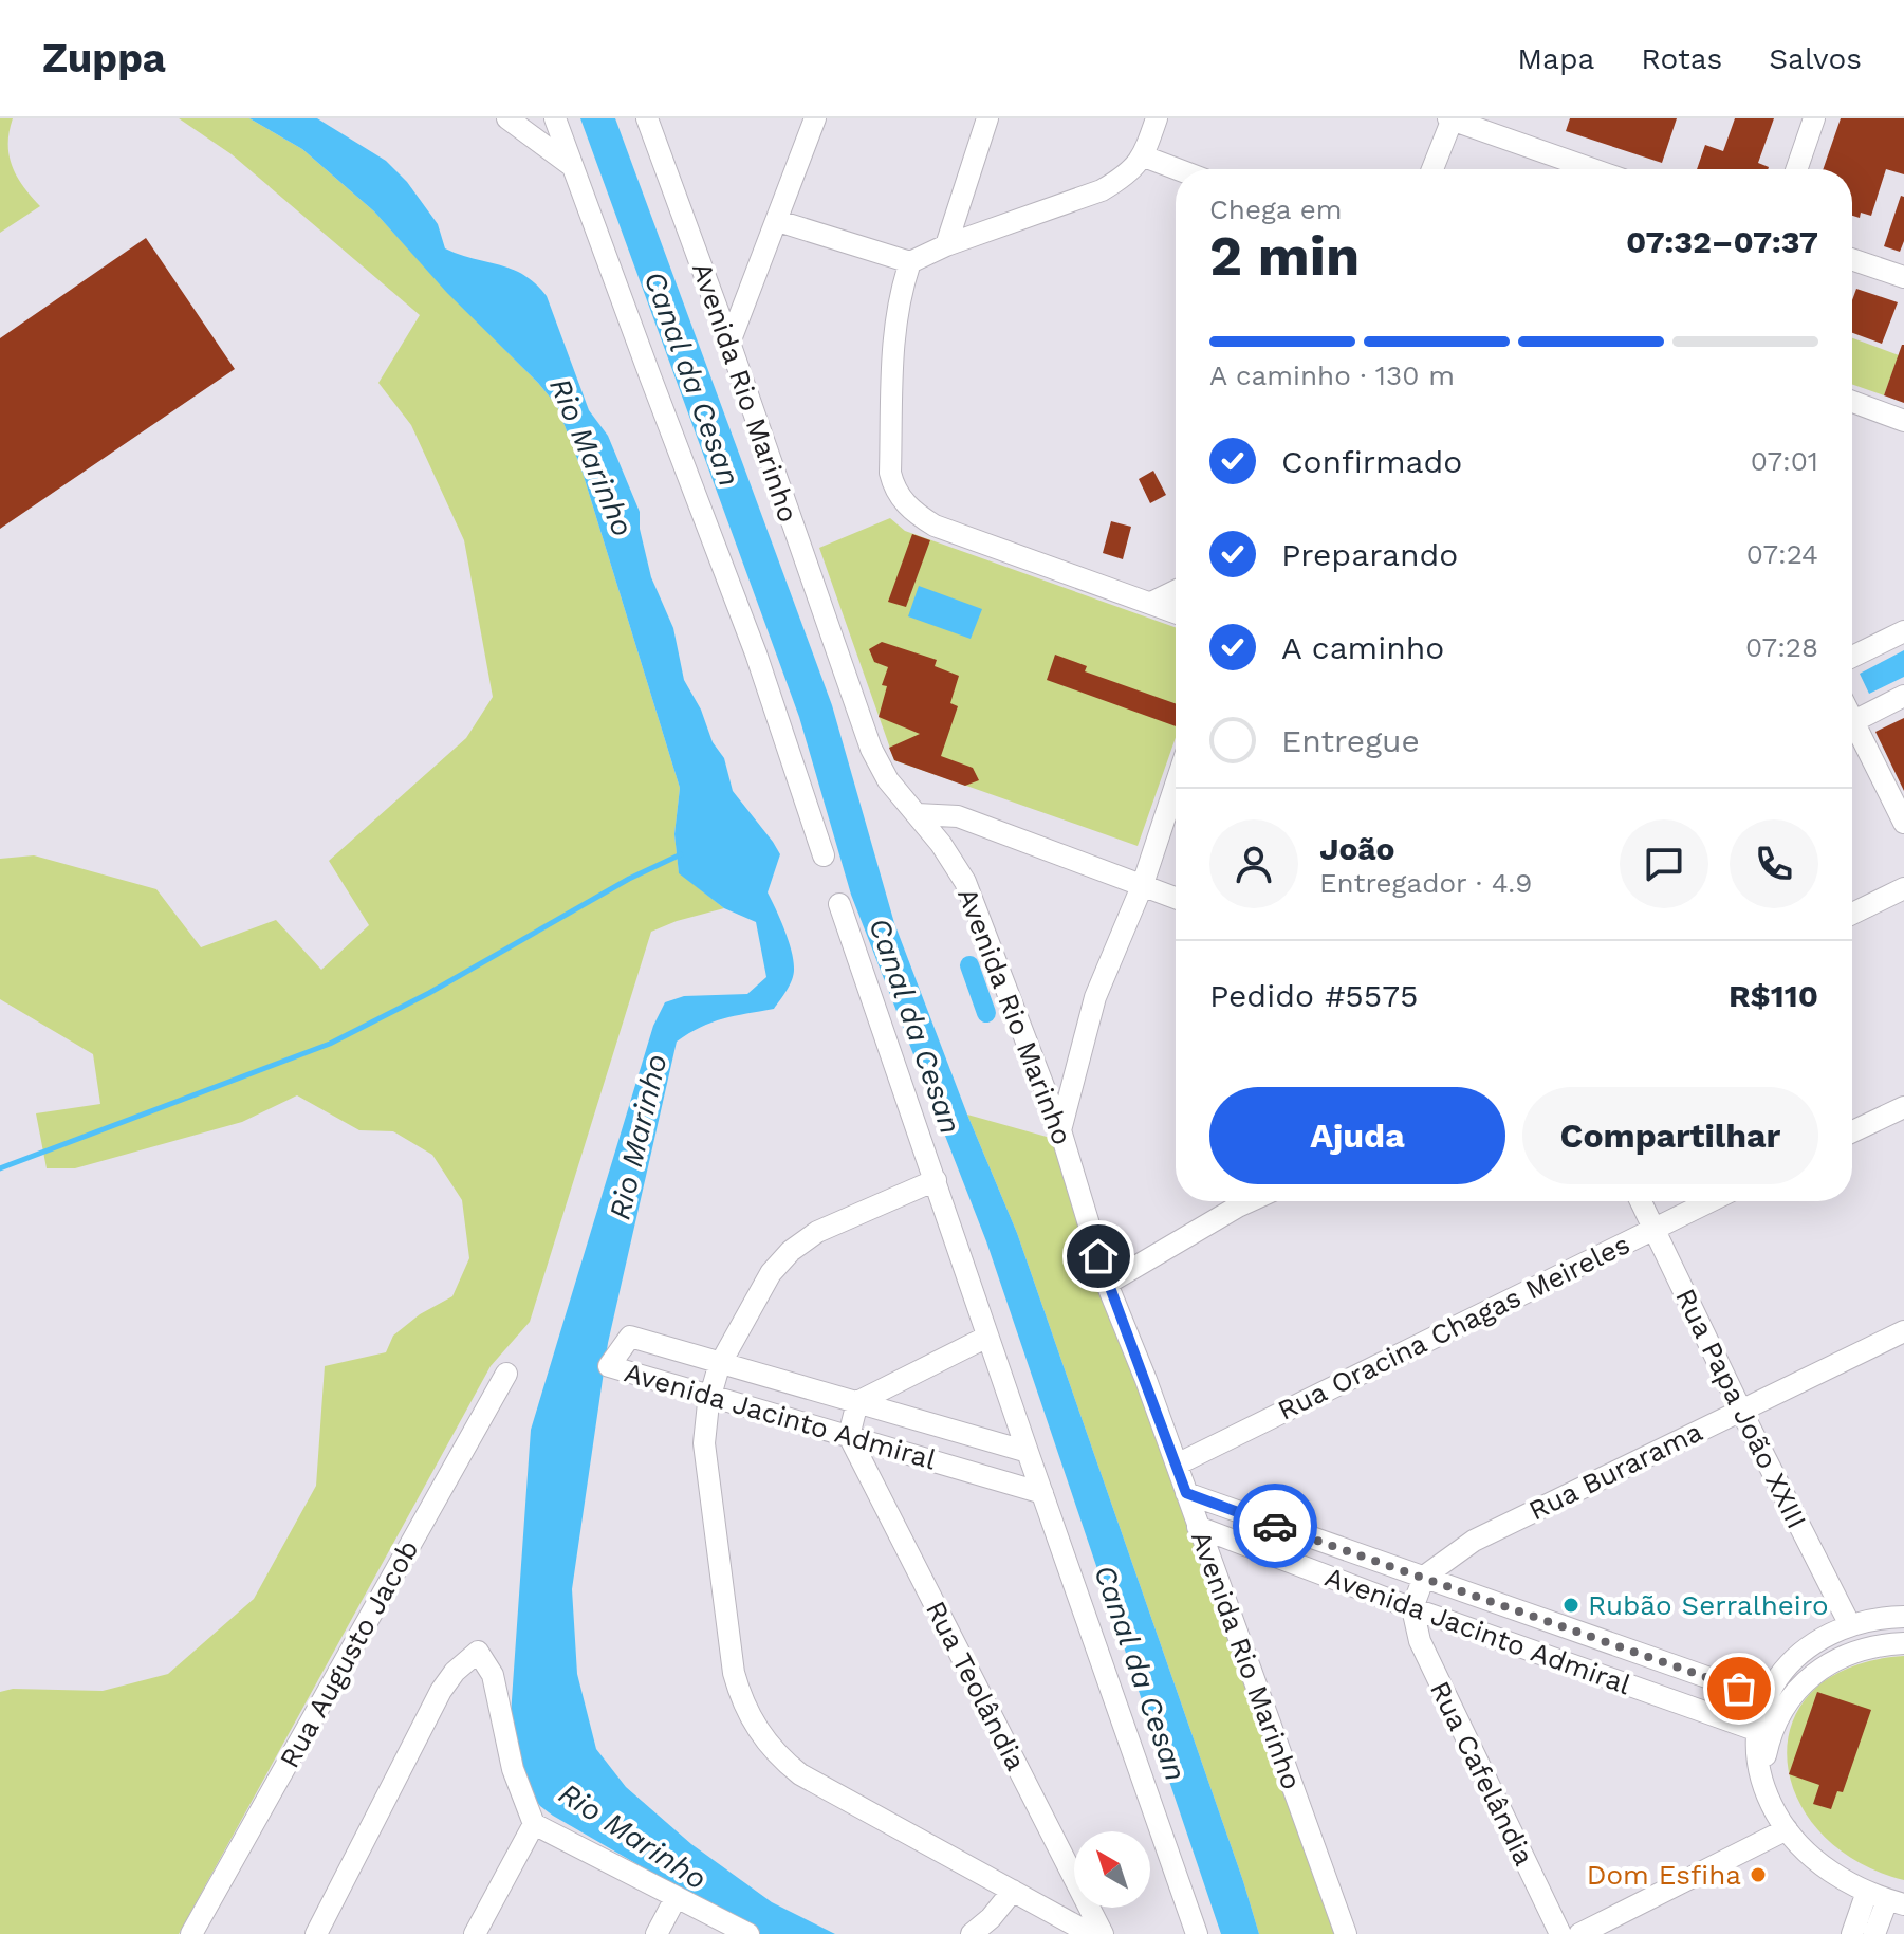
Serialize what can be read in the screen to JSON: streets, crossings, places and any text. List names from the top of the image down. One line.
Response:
{"streets":{"street":["Avenida Rio Marinho","Rua Oracina Chagas Meireles","Rua Papa João XXIII","Avenida Jacinto Admiral","Rua Burarama","Rua Augusto Jacob","Rua Teolândia","Rua Cafelândia"]},"crossings":[["Avenida Rio Marinho","Rua Oracina Chagas Meireles"],["Avenida Rio Marinho","Avenida Jacinto Admiral"],["Rua Oracina Chagas Meireles","Rua Papa João XXIII"],["Rua Papa João XXIII","Rua Burarama"],["Avenida Jacinto Admiral","Rua Burarama"],["Avenida Jacinto Admiral","Rua Teolândia"],["Avenida Jacinto Admiral","Rua Cafelândia"]],"water":["Canal da Cesan","Rio Marinho"],"places":["Rubão Serralheiro","Dom Esfiha"],"north":"top left","page":{"header":"Zuppa","nav":["Mapa","Rotas","Salvos"],"heading":["2 min","Chega em","07:32–07:37"],"panel":["João","Entregador · 4.9","Pedido #5575","R$110"],"bar":"A caminho · 130 m","list":[["Confirmado","07:01"],["Preparando","07:24"],["A caminho","07:28"],"Entregue"],"buttons":["Ajuda","Compartilhar"]}}
